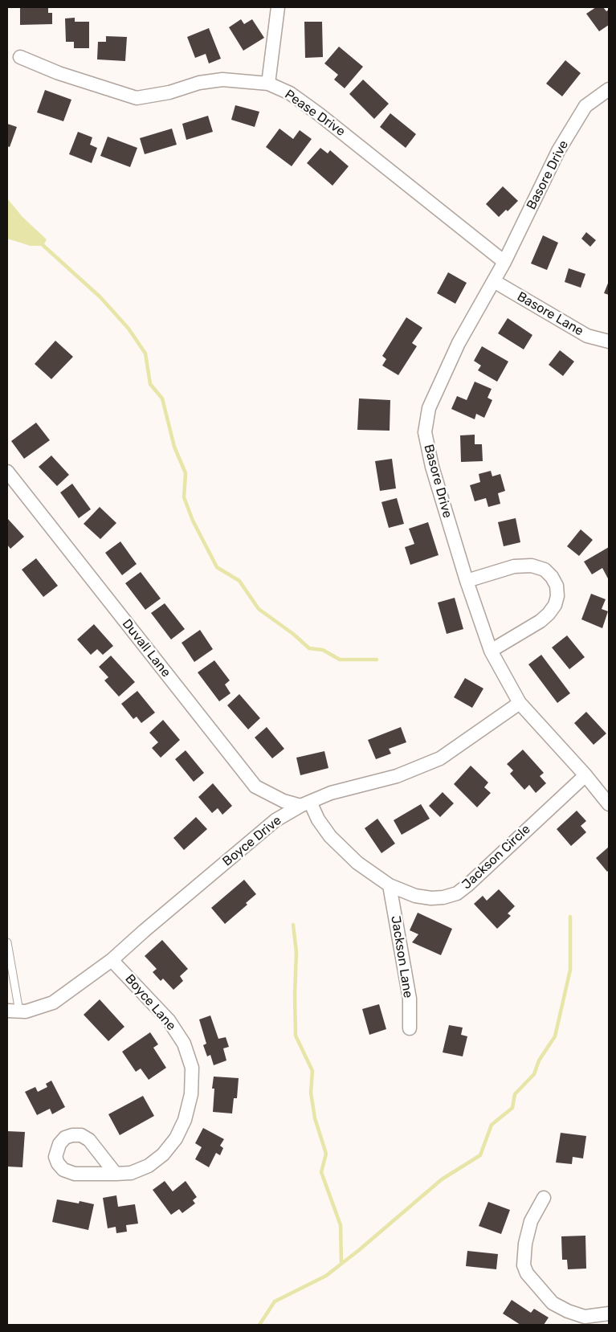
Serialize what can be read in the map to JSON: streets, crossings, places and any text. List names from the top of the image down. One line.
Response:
{"streets":{"street":["Pease Drive","Basore Drive","Basore Lane","Duvall Lane","Boyce Drive","Jackson Circle","Jackson Lane","Boyce Lane"]},"crossings":[["Pease Drive","Basore Drive"],["Basore Drive","Basore Lane"],["Basore Drive","Boyce Drive"],["Basore Drive","Jackson Circle"],["Duvall Lane","Boyce Drive"],["Duvall Lane","Jackson Circle"],["Boyce Drive","Jackson Circle"],["Boyce Drive","Boyce Lane"],["Jackson Circle","Jackson Lane"]]}
